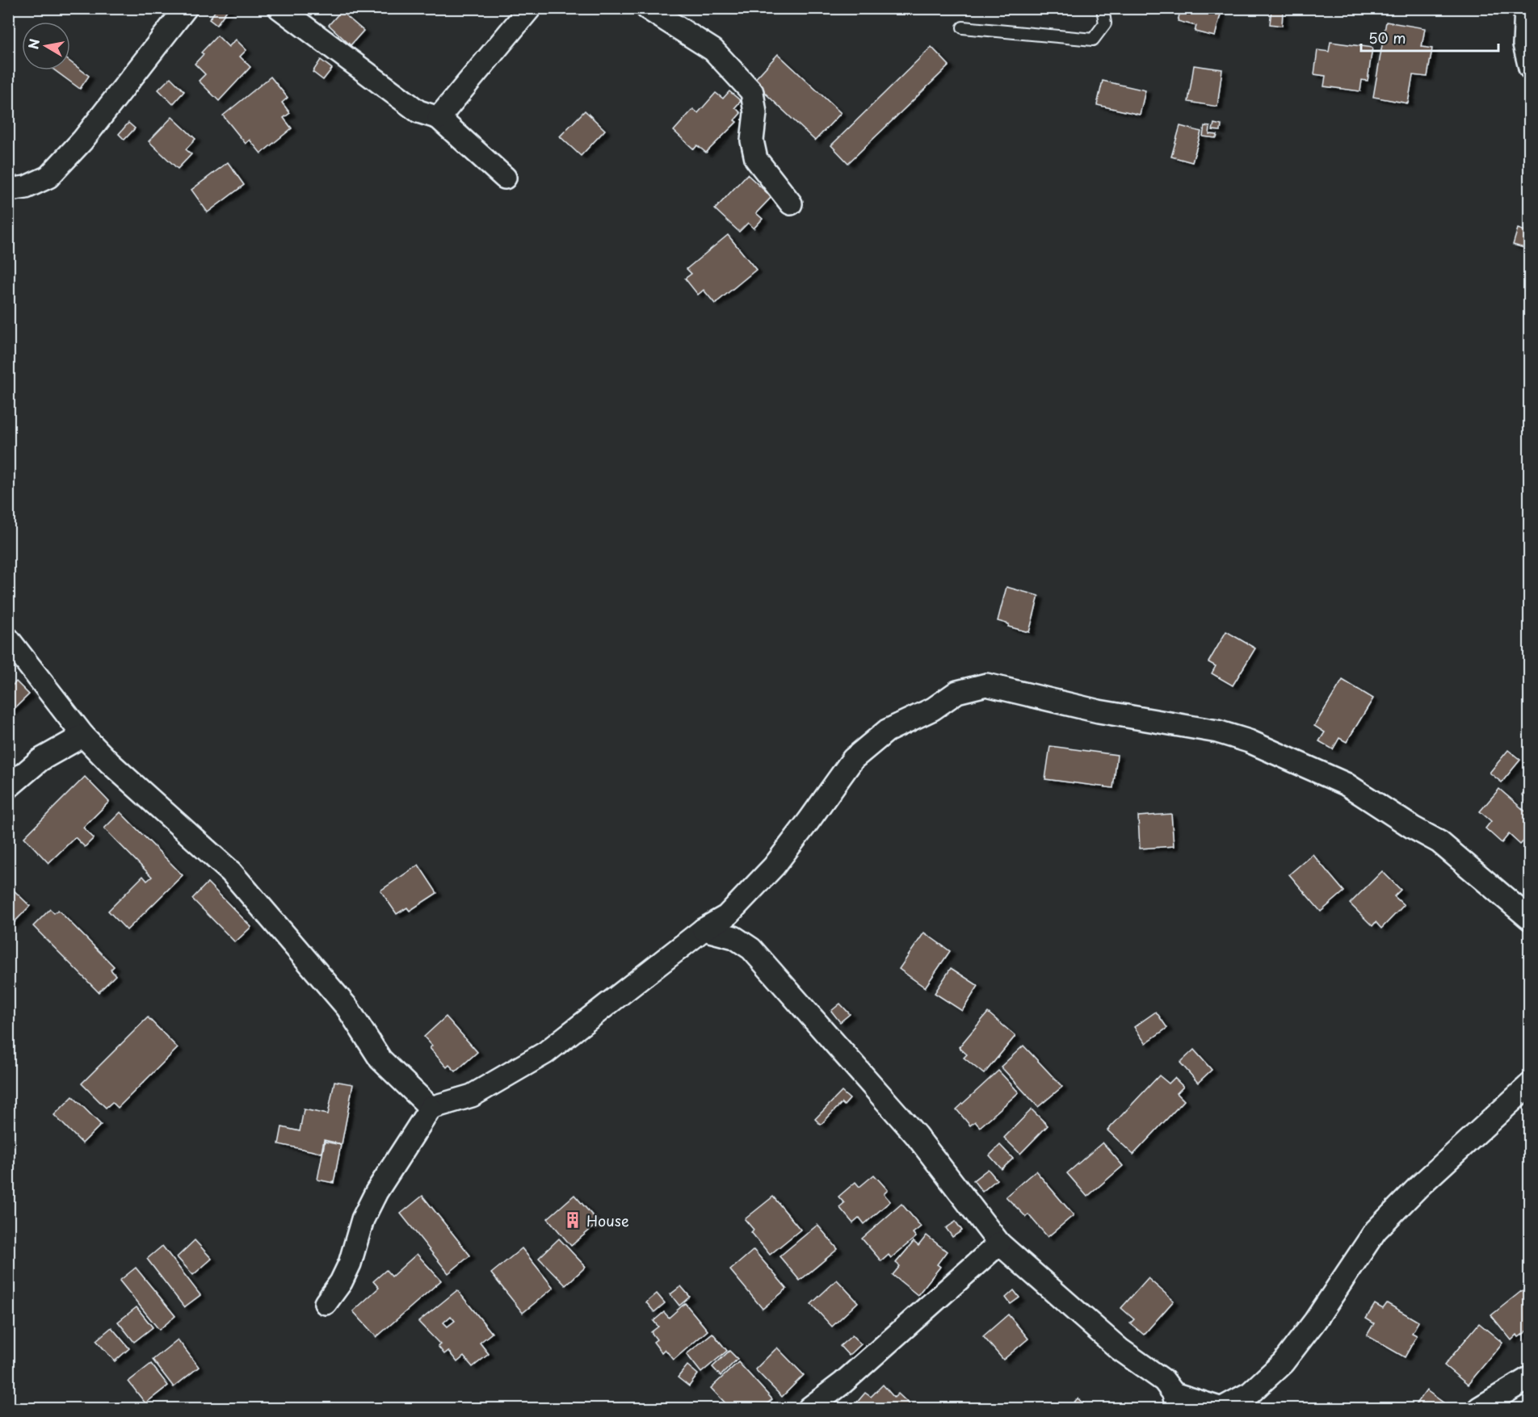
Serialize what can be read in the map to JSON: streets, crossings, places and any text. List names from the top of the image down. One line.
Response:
{"places":{"building":["House"]},"scale_bar":"50 m","north":"left"}
